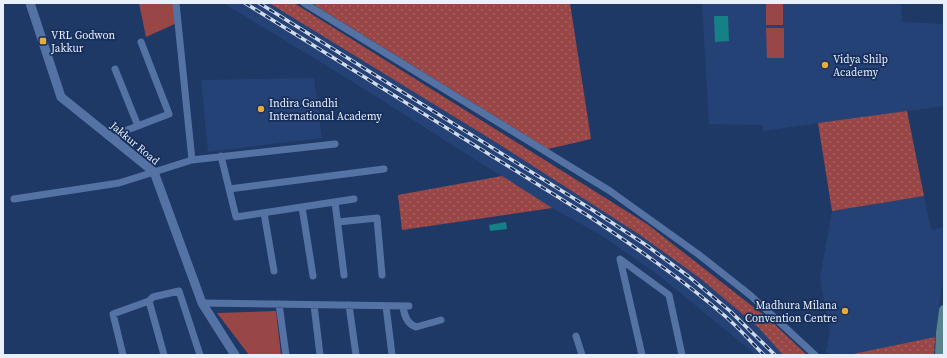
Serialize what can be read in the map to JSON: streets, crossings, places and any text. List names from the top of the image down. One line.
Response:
{"streets":{"street":["Jakkur Road"]},"places":{"transit":["VRL Godwon Jakkur"],"other":["Vidya Shilp Academy","Indira Gandhi International Academy","Madhura Milana Convention Centre"]}}
